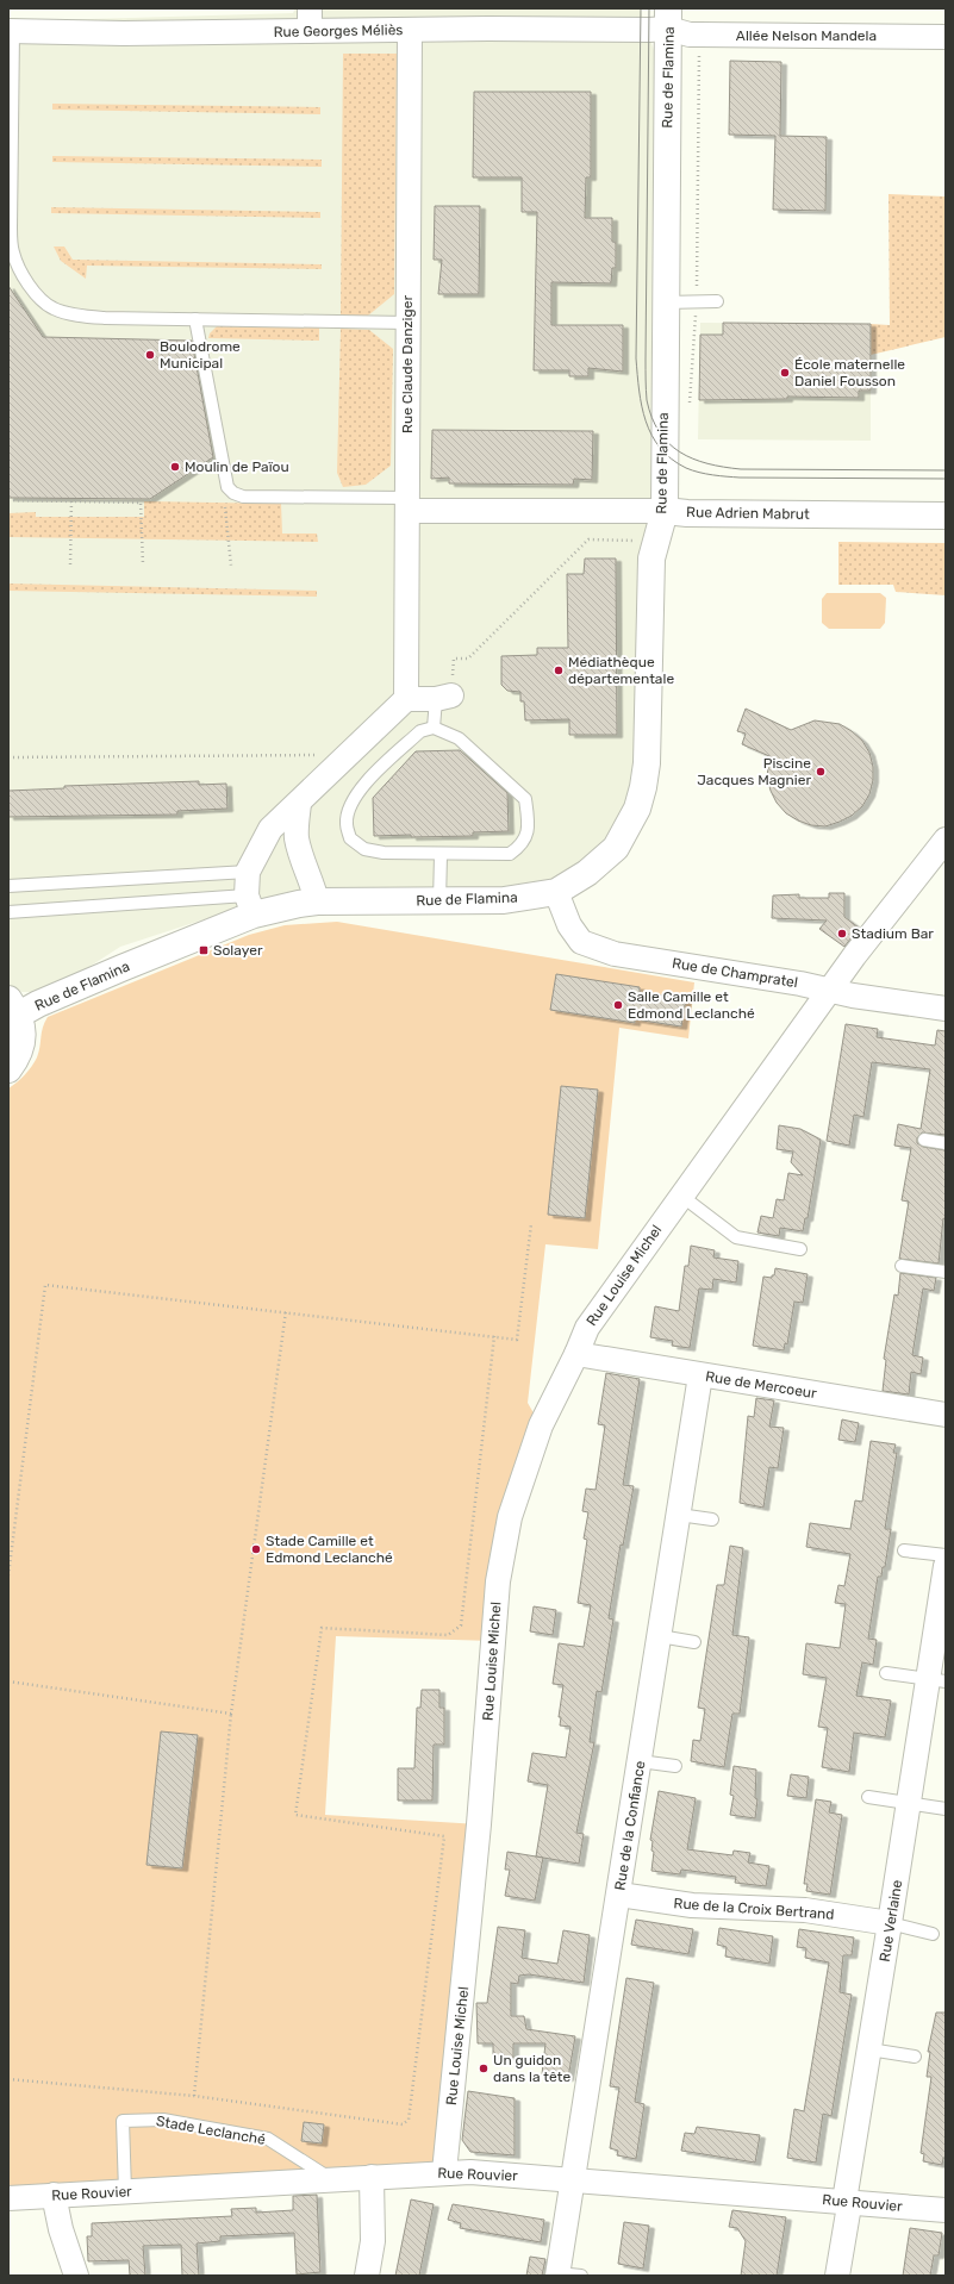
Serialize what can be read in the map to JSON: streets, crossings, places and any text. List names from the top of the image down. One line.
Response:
{"streets":{"street":["Rue Georges Méliès","Allée Nelson Mandela","Rue de Flamina","Rue Claude Danziger","Rue Adrien Mabrut","Rue de Champratel","Rue Louise Michel","Rue de Mercoeur","Rue de la Confiance","Rue de la Croix Bertrand","Rue Verlaine","Rue Rouvier"],"lane":["Stade Leclanché"]},"crossings":[["Rue Georges Méliès","Allée Nelson Mandela"],["Rue Georges Méliès","Rue de Flamina"],["Rue Georges Méliès","Rue Claude Danziger"],["Allée Nelson Mandela","Rue de Flamina"],["Rue de Flamina","Rue Adrien Mabrut"],["Rue de Flamina","Rue de Champratel"],["Rue Claude Danziger","Rue Adrien Mabrut"],["Rue de Champratel","Rue Louise Michel"],["Rue Louise Michel","Rue de Mercoeur"],["Rue Louise Michel","Rue Rouvier"],["Rue de Mercoeur","Rue de la Confiance"],["Rue de la Confiance","Rue de la Croix Bertrand"],["Rue de la Confiance","Rue Rouvier"],["Rue de la Croix Bertrand","Rue Verlaine"],["Rue Verlaine","Rue Rouvier"],["Stade Leclanché","Rue Rouvier"]],"places":{"other":["Boulodrome Municipal","École maternelle Daniel Fousson","Moulin de Païou","Médiathèque départementale","Piscine Jacques Magnier","Stadium Bar","Salle Camille et Edmond Leclanché","Stade Camille et Edmond Leclanché","Un guidon dans la tête"],"transit":["Solayer"]}}
